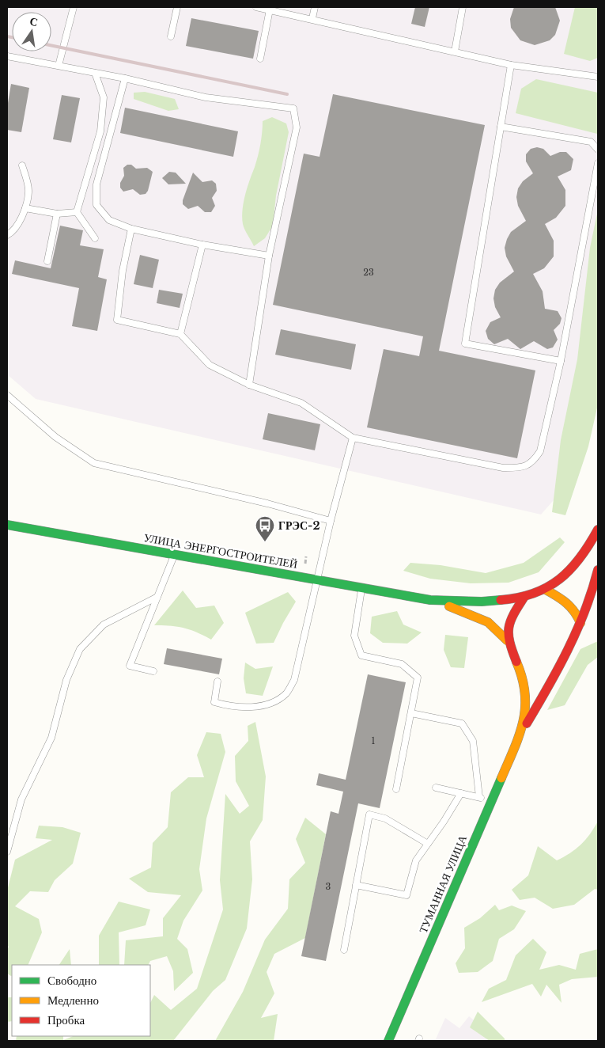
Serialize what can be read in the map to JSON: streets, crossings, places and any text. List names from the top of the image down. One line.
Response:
{"streets":{"street":["УЛИЦА ЭНЕРГОСТРОИТЕЛЕЙ","ТУМАННАЯ УЛИЦА"]},"places":{"bus stop":["ГРЭС-2"]},"house_numbers":["23","1","3"],"legend":["Свободно","Медленно","Пробка"],"north":"top"}
